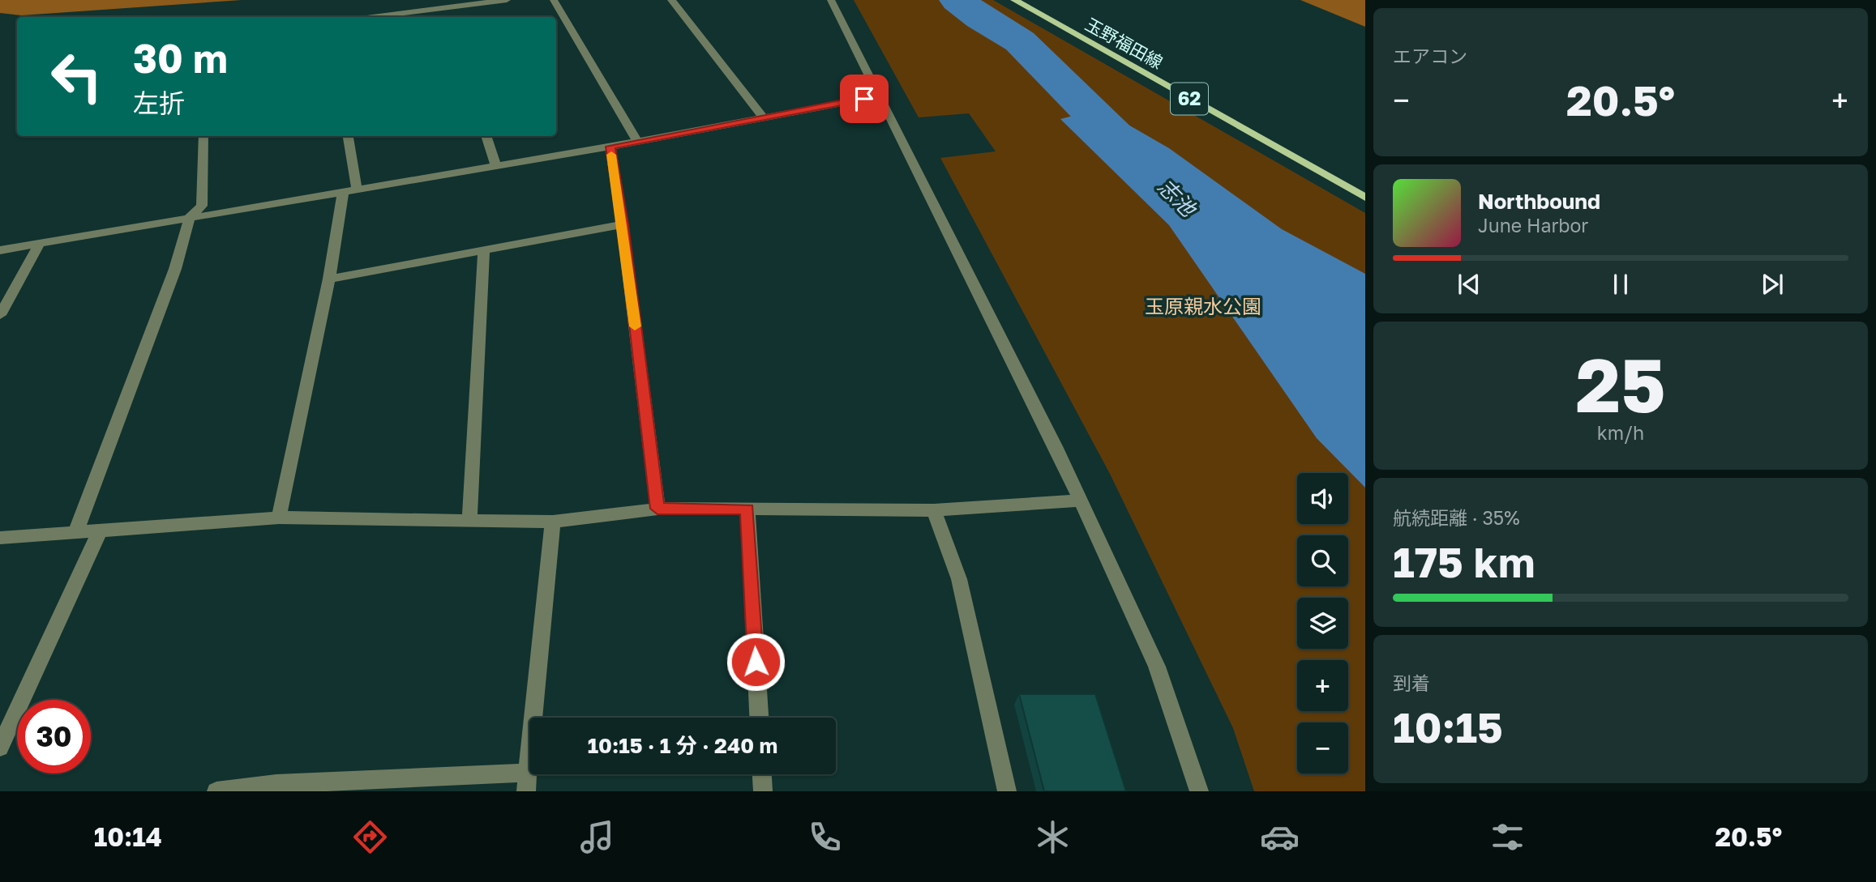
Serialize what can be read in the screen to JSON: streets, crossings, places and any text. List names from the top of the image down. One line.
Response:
{"streets":{"main road":["玉野福田線","62"]},"water":["志池"],"parks":["玉原親水公園"],"page":{"tile":["エアコン",["25","km/h"],["航続距離 · 35%","175 km"],["到着","10:15"]],"turn":["30 m","左折"],"heat":["−","20.5°","+"],"song":["Northbound","June Harbor"],"map_buttons":["+","−"],"limit":"30","trip":"10:15 · 1 分 · 240 m","tabs":["10:14","20.5°"]}}
